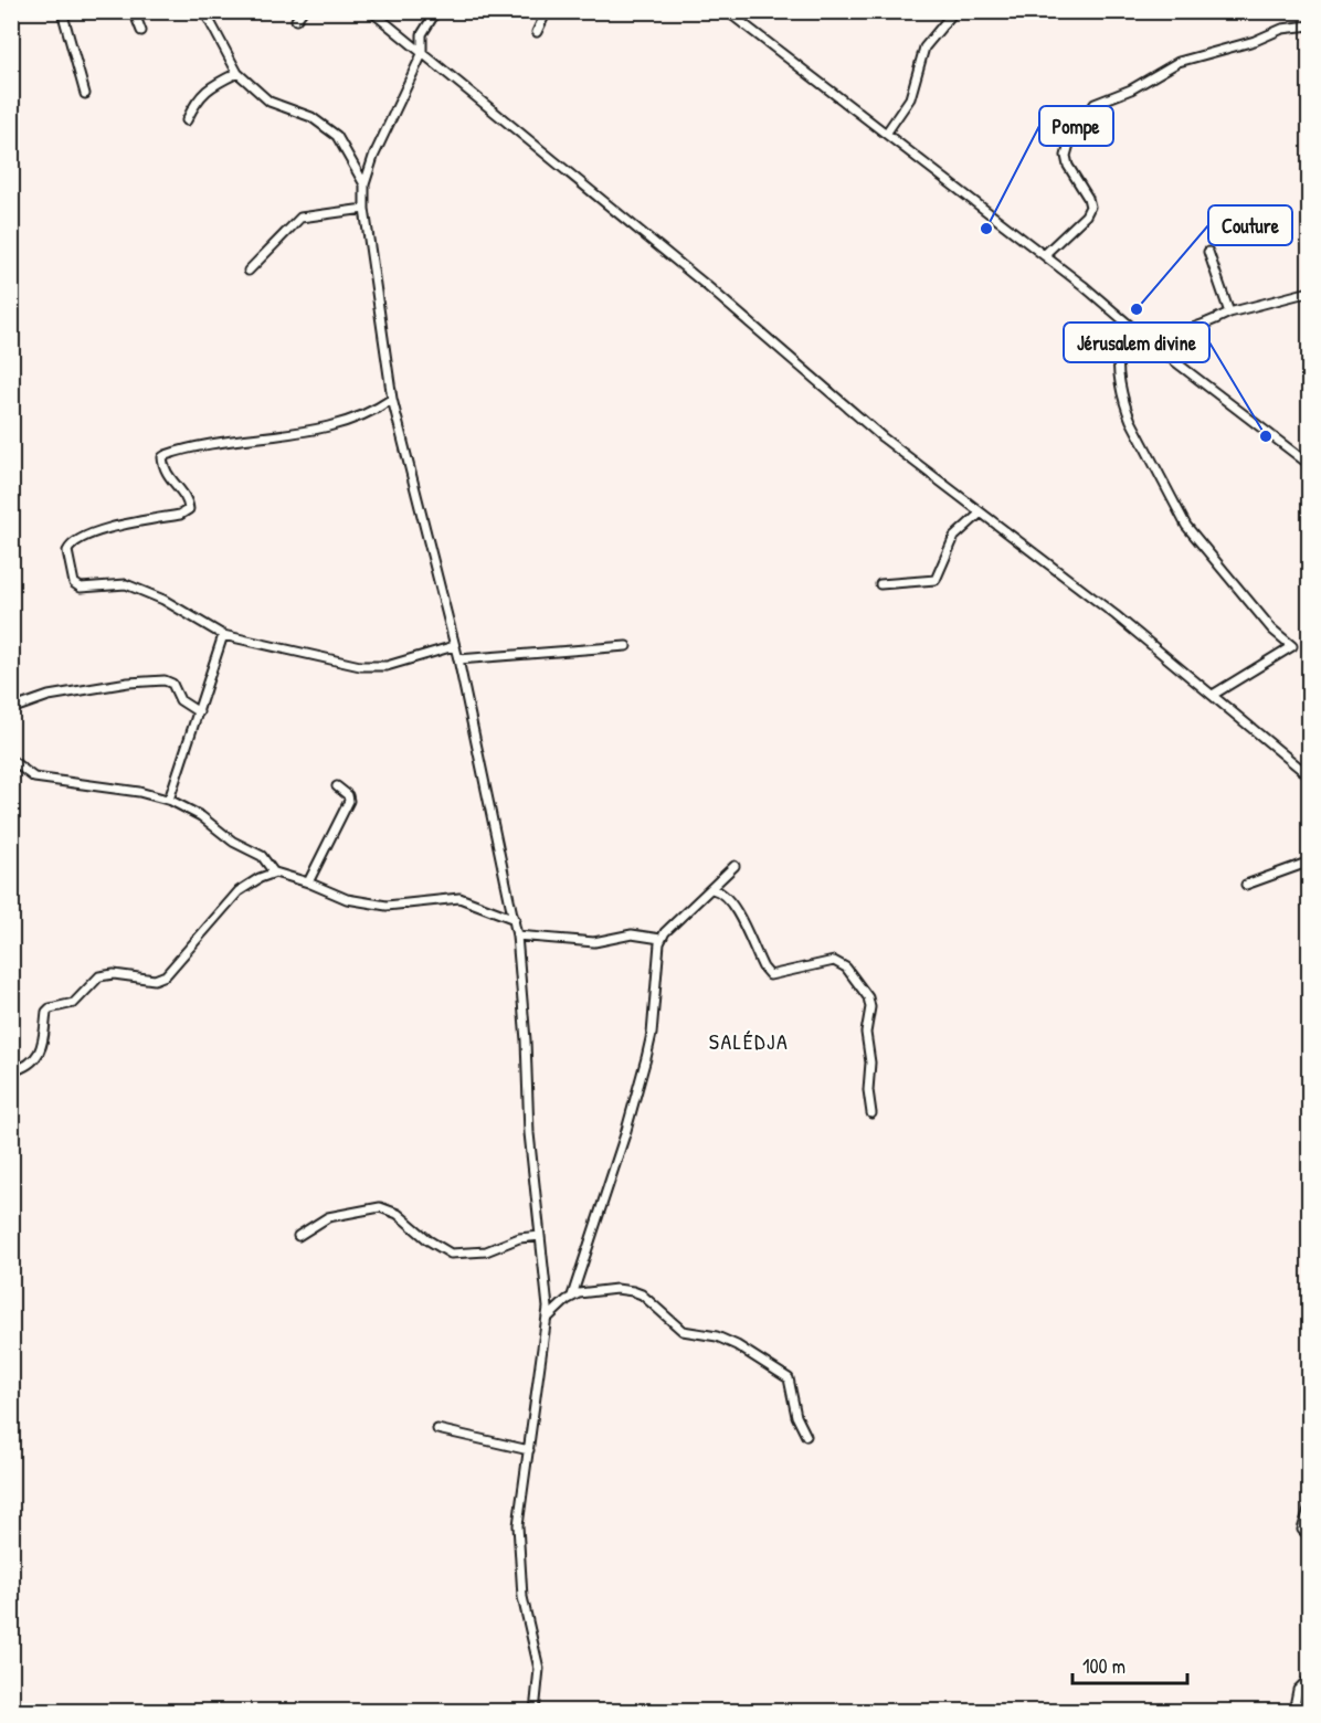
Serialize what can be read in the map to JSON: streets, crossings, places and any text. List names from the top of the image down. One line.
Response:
{"districts":["SALÉDJA"],"places":["Pompe","Couture","Jérusalem divine"],"scale_bar":"100 m"}
